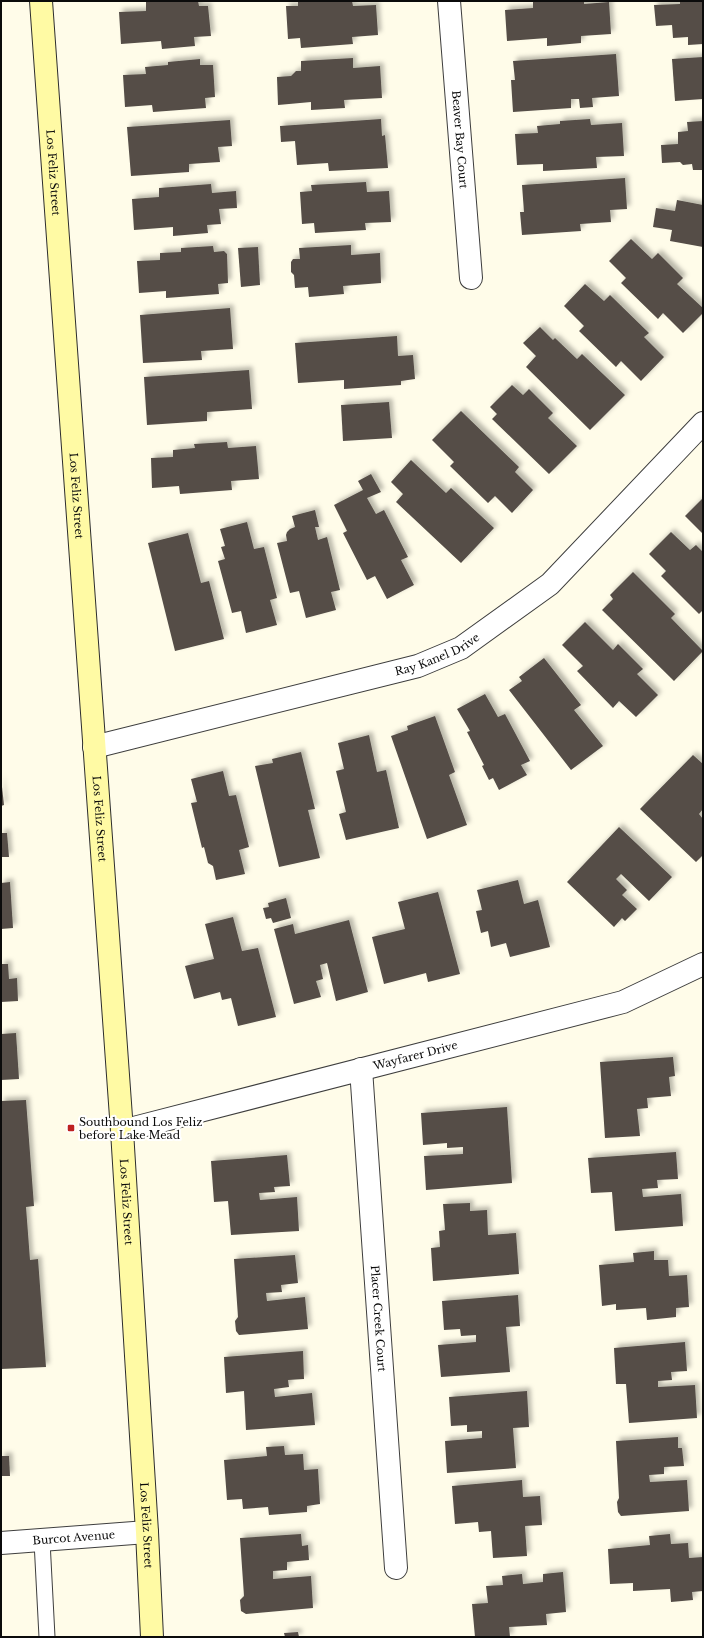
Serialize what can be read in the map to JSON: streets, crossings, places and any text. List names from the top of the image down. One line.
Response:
{"streets":{"street":["Beaver Bay Court","Los Feliz Street","Ray Kanel Drive","Wayfarer Drive","Placer Creek Court","Burcot Avenue"]},"crossings":[["Los Feliz Street","Ray Kanel Drive"],["Los Feliz Street","Wayfarer Drive"],["Los Feliz Street","Burcot Avenue"],["Wayfarer Drive","Placer Creek Court"]],"places":{"transit":["Southbound Los Feliz before Lake Mead"]}}
